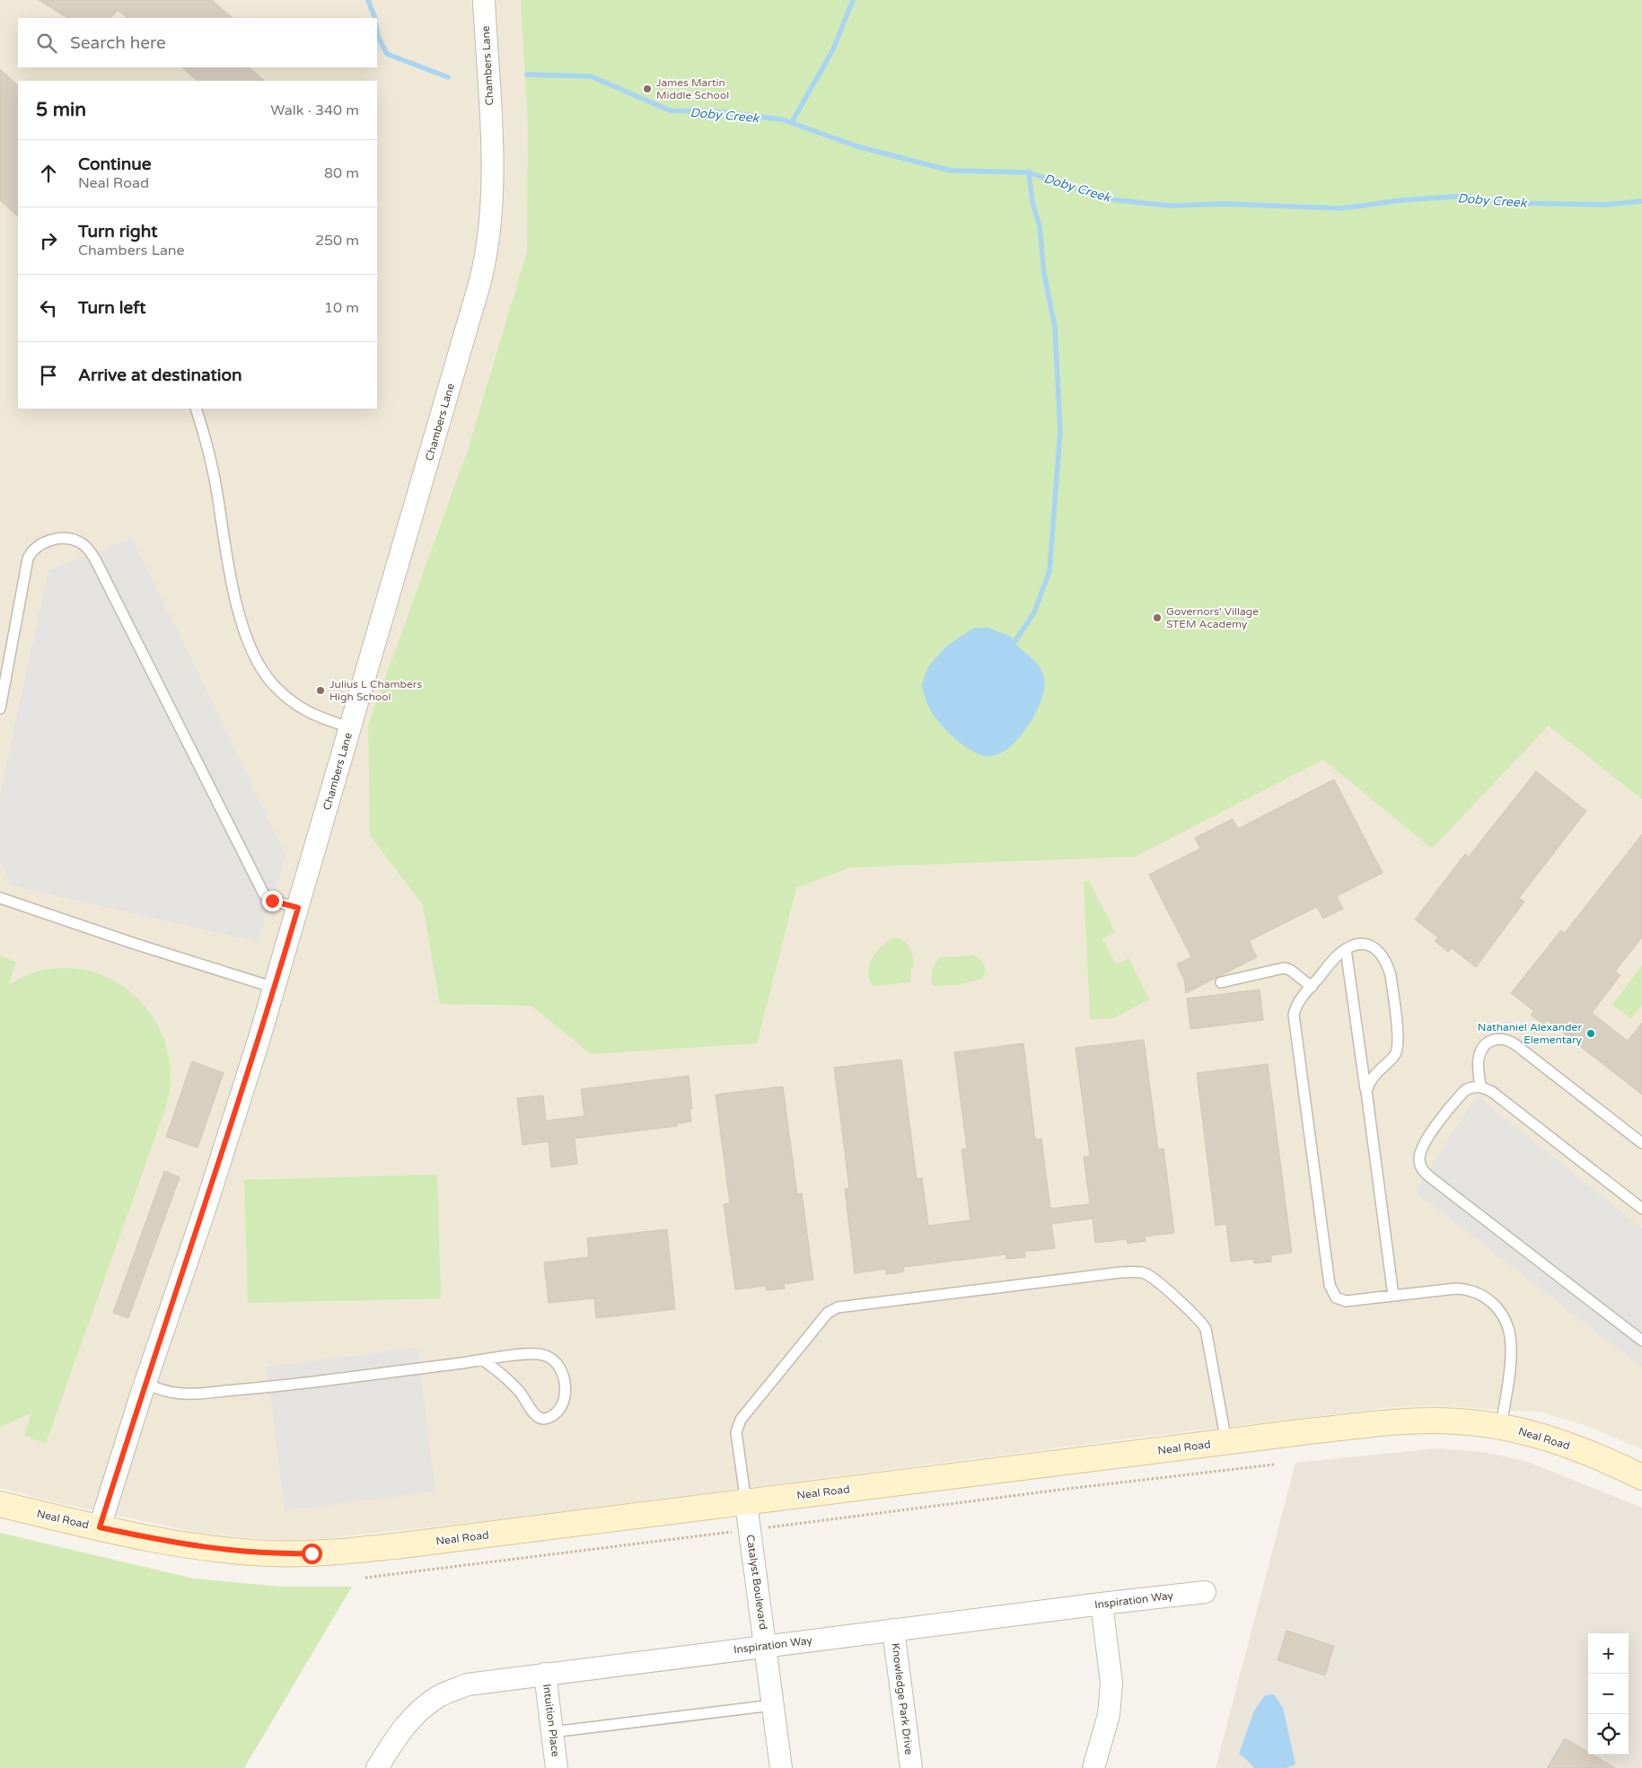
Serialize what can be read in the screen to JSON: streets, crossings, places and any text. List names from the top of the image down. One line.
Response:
{"streets":{"street":["Chambers Lane","Neal Road","Catalyst Boulevard","Inspiration Way","Knowledge Park Drive","Intuition Place"]},"crossings":[["Chambers Lane","Neal Road"],["Neal Road","Catalyst Boulevard"],["Catalyst Boulevard","Inspiration Way"],["Inspiration Way","Knowledge Park Drive"],["Inspiration Way","Intuition Place"]],"water":["Doby Creek"],"places":["James Martin Middle School","Governors' Village STEM Academy","Julius L Chambers High School","Nathaniel Alexander Elementary"],"page":{"search":"Search here","heading":["5 min","Walk · 340 m"],"list":[["Continue","Neal Road","80 m"],["Turn right","Chambers Lane","250 m"],["Turn left","10 m"],"Arrive at destination"],"map_buttons":["+","−"]}}
